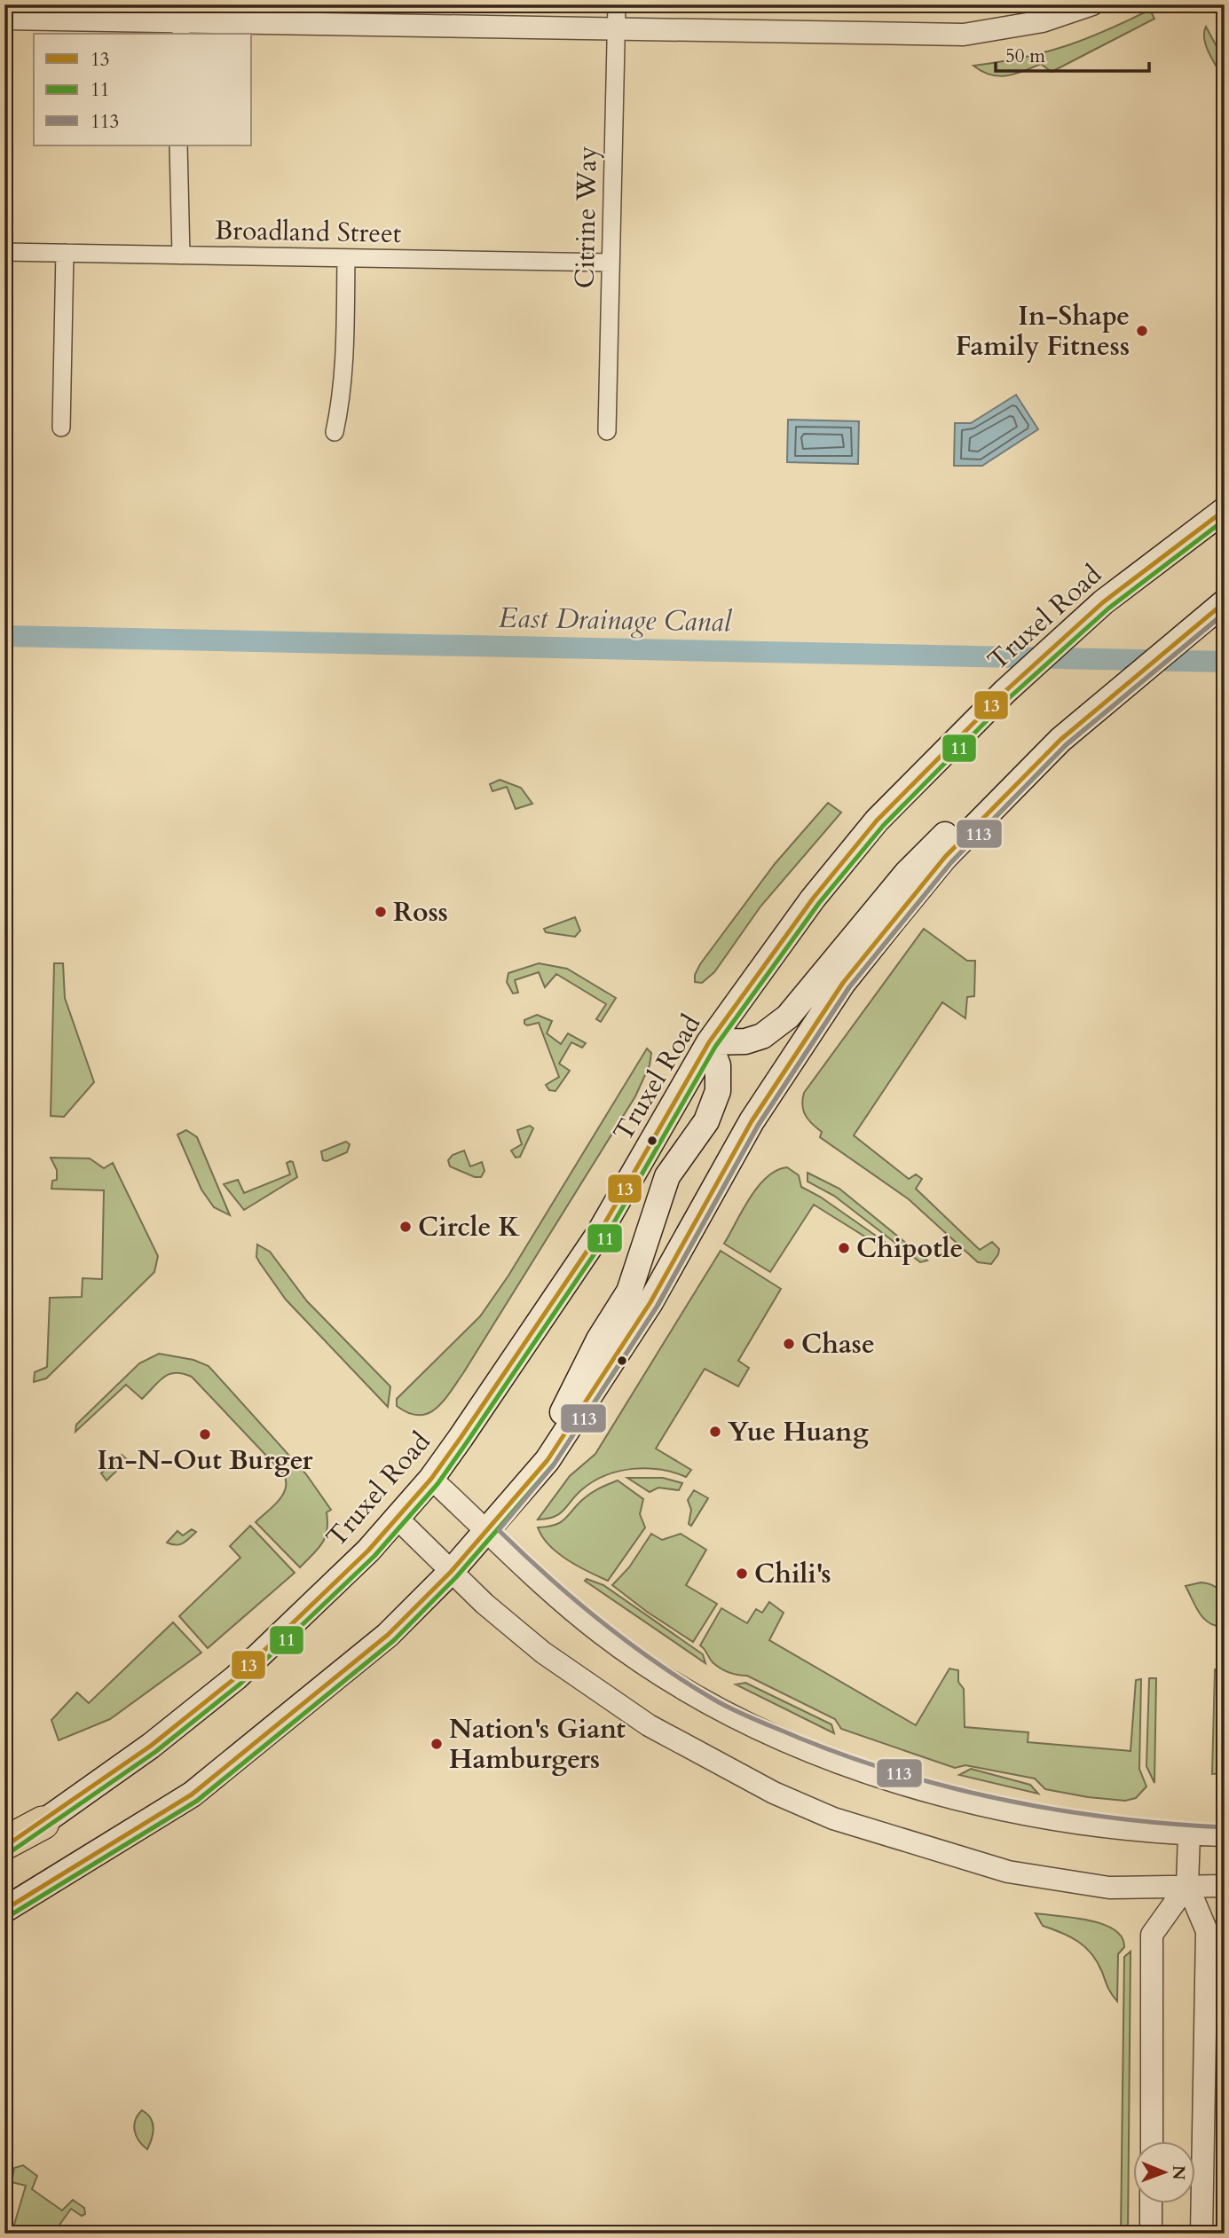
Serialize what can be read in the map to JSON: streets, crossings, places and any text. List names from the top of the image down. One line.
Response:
{"streets":{"main road":["Truxel Road"],"street":["Citrine Way","Broadland Street"]},"crossings":[["Citrine Way","Broadland Street"]],"water":["East Drainage Canal"],"places":["In-Shape Family Fitness","Ross","Circle K","Chipotle","Chase","Yue Huang","In-N-Out Burger","Chili's","Nation's Giant Hamburgers"],"lines":["transit line 13","transit line 11","transit line 113"],"legend":["13","11","113"],"scale_bar":"50 m","north":"right"}
